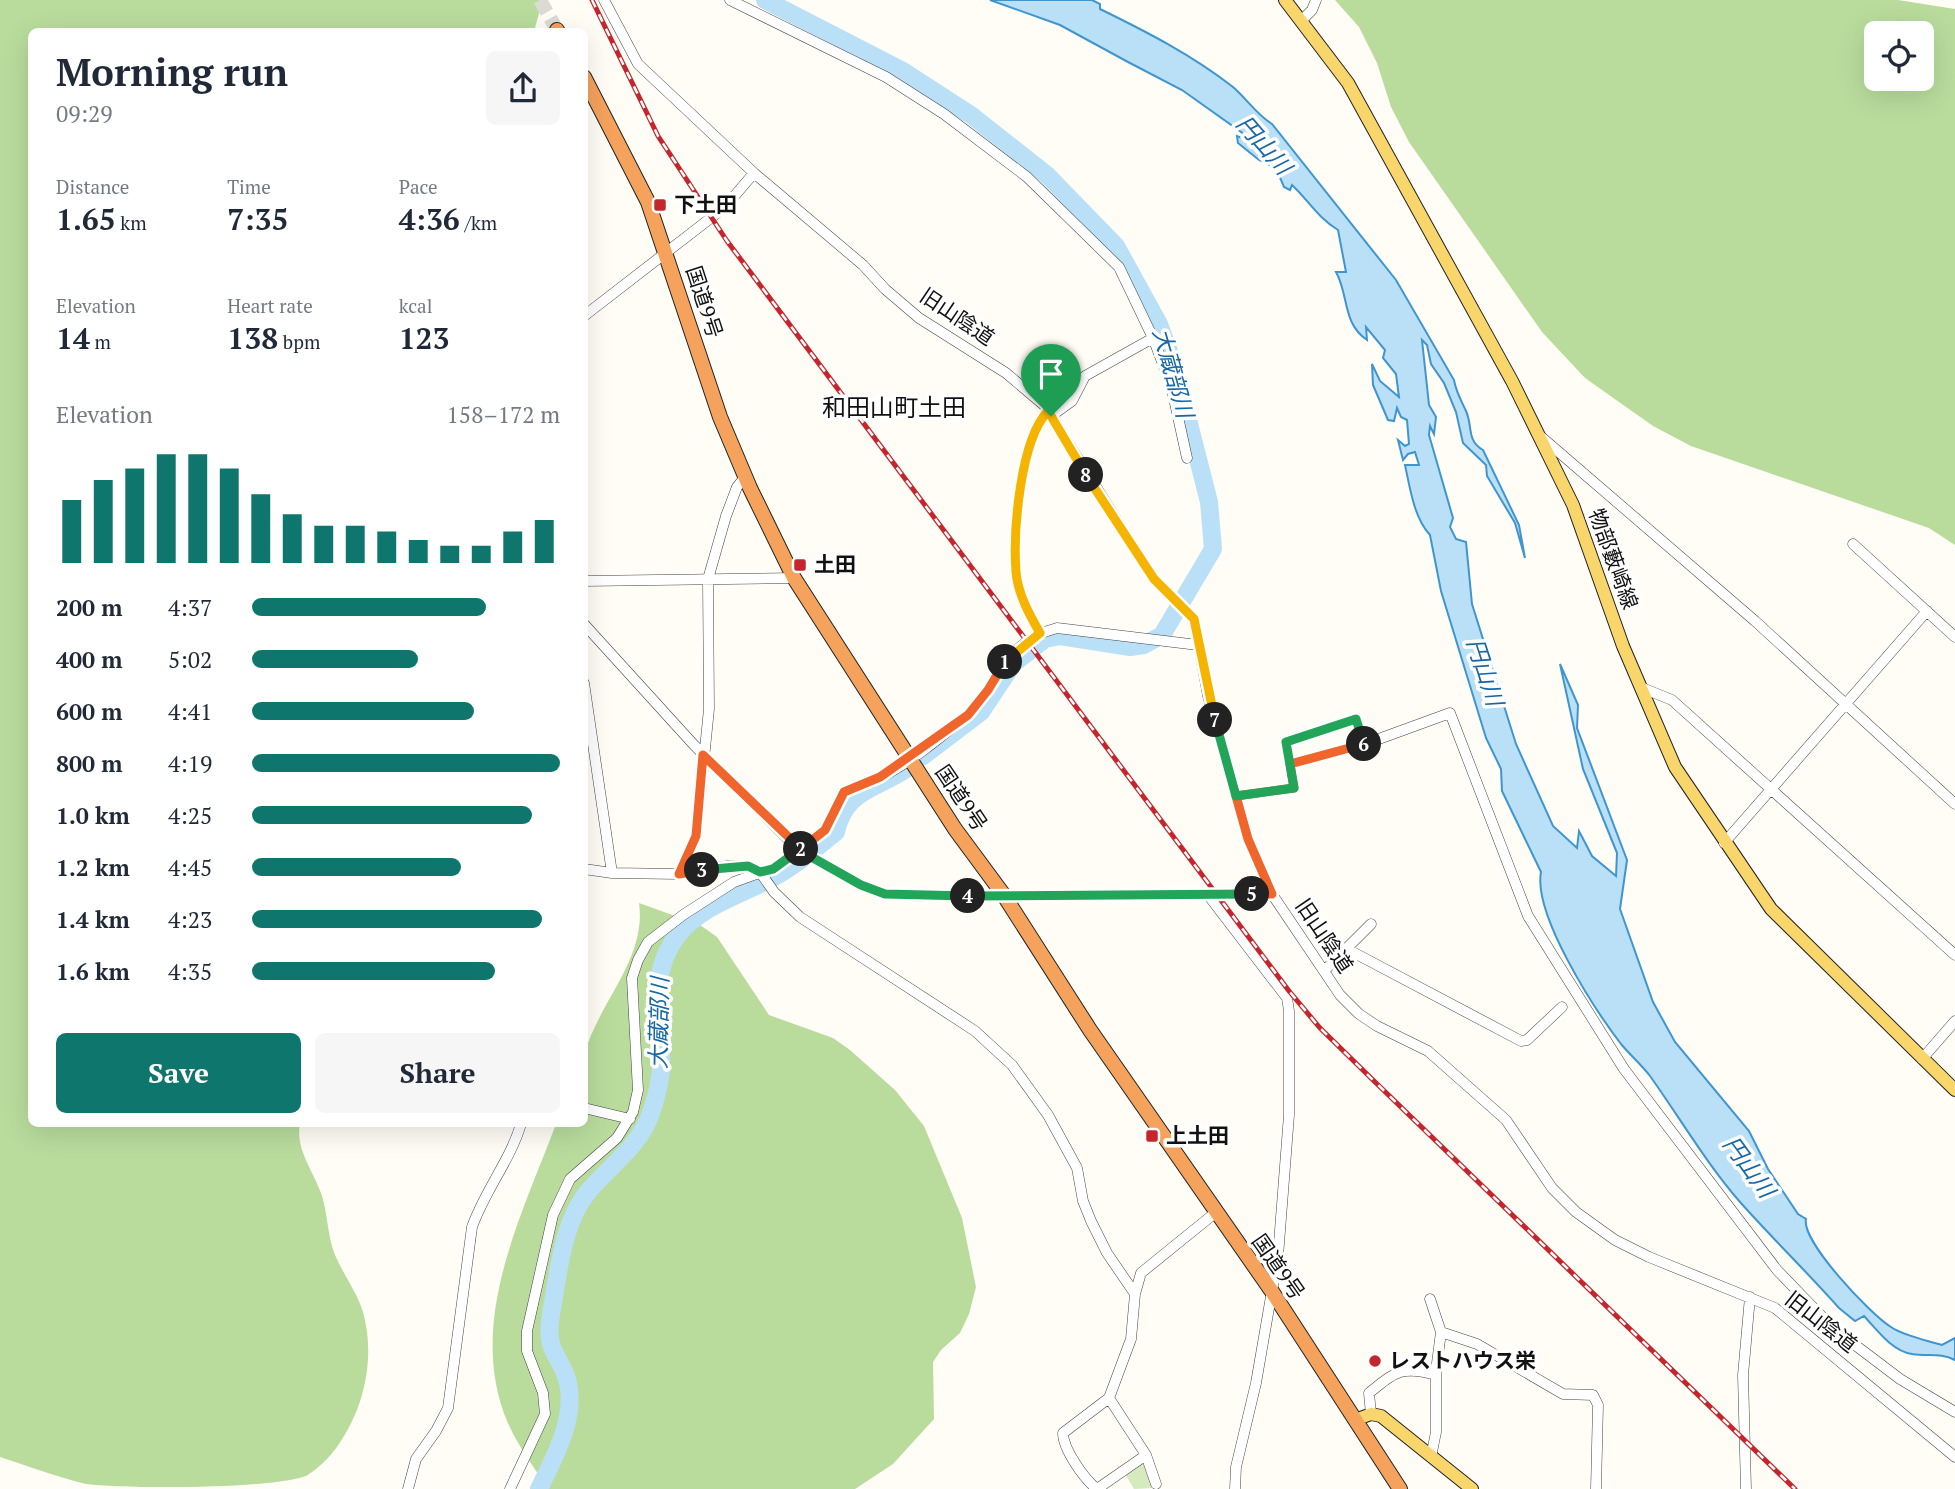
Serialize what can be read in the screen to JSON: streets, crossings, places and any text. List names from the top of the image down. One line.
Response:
{"streets":{"highway":["国道9号"],"main road":["物部藪崎線"],"street":["旧山陰道"]},"districts":["和田山町土田"],"water":["円山川","大蔵部川"],"places":{"transit":["下土田","土田","上土田"],"other":["レストハウス栄"]},"page":{"heading":["Morning run","09:29"],"stats":[["Distance","1.65 km"],["Time","7:35"],["Pace","4:36 /km"],["Elevation","14 m"],["Heart rate","138 bpm"],["kcal","123"]],"chart":["Elevation","158–172 m"],"pins":["8","1","7","6","2","3","5","4"],"list":[{"name":"200 m","note":"4:37"},{"name":"400 m","note":"5:02"},{"name":"600 m","note":"4:41"},{"name":"800 m","note":"4:19"},{"name":"1.0 km","note":"4:25"},{"name":"1.2 km","note":"4:45"},{"name":"1.4 km","note":"4:23"},{"name":"1.6 km","note":"4:35"}],"buttons":["Save","Share"]}}
